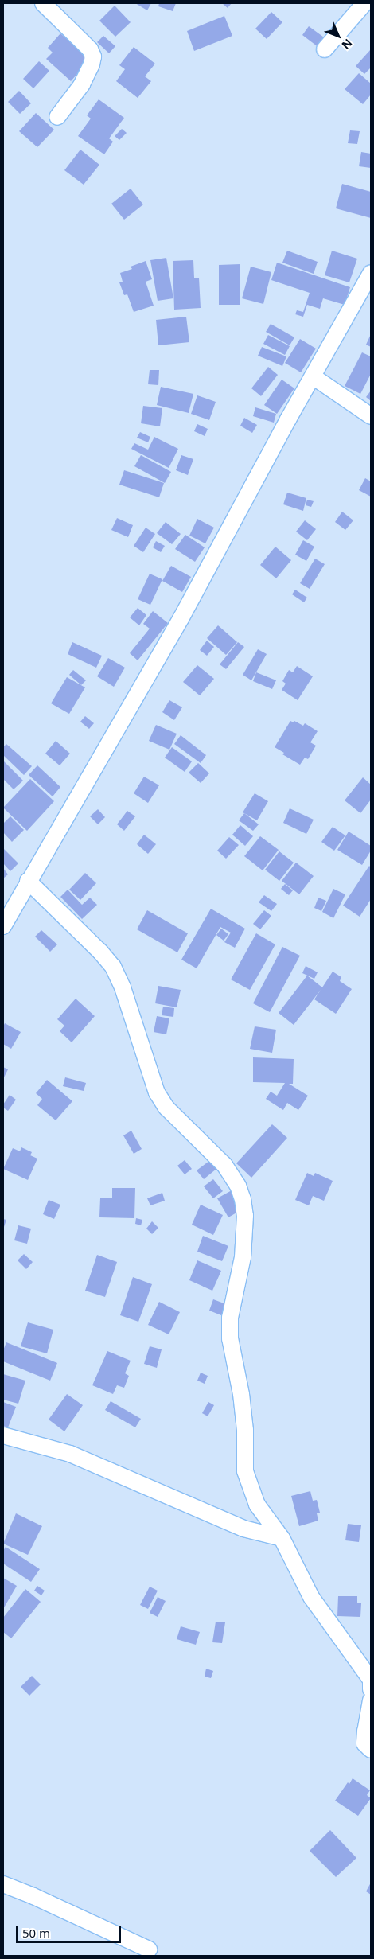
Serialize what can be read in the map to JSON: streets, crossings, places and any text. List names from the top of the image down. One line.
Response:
{"scale_bar":"50 m","north":"bottom right"}
